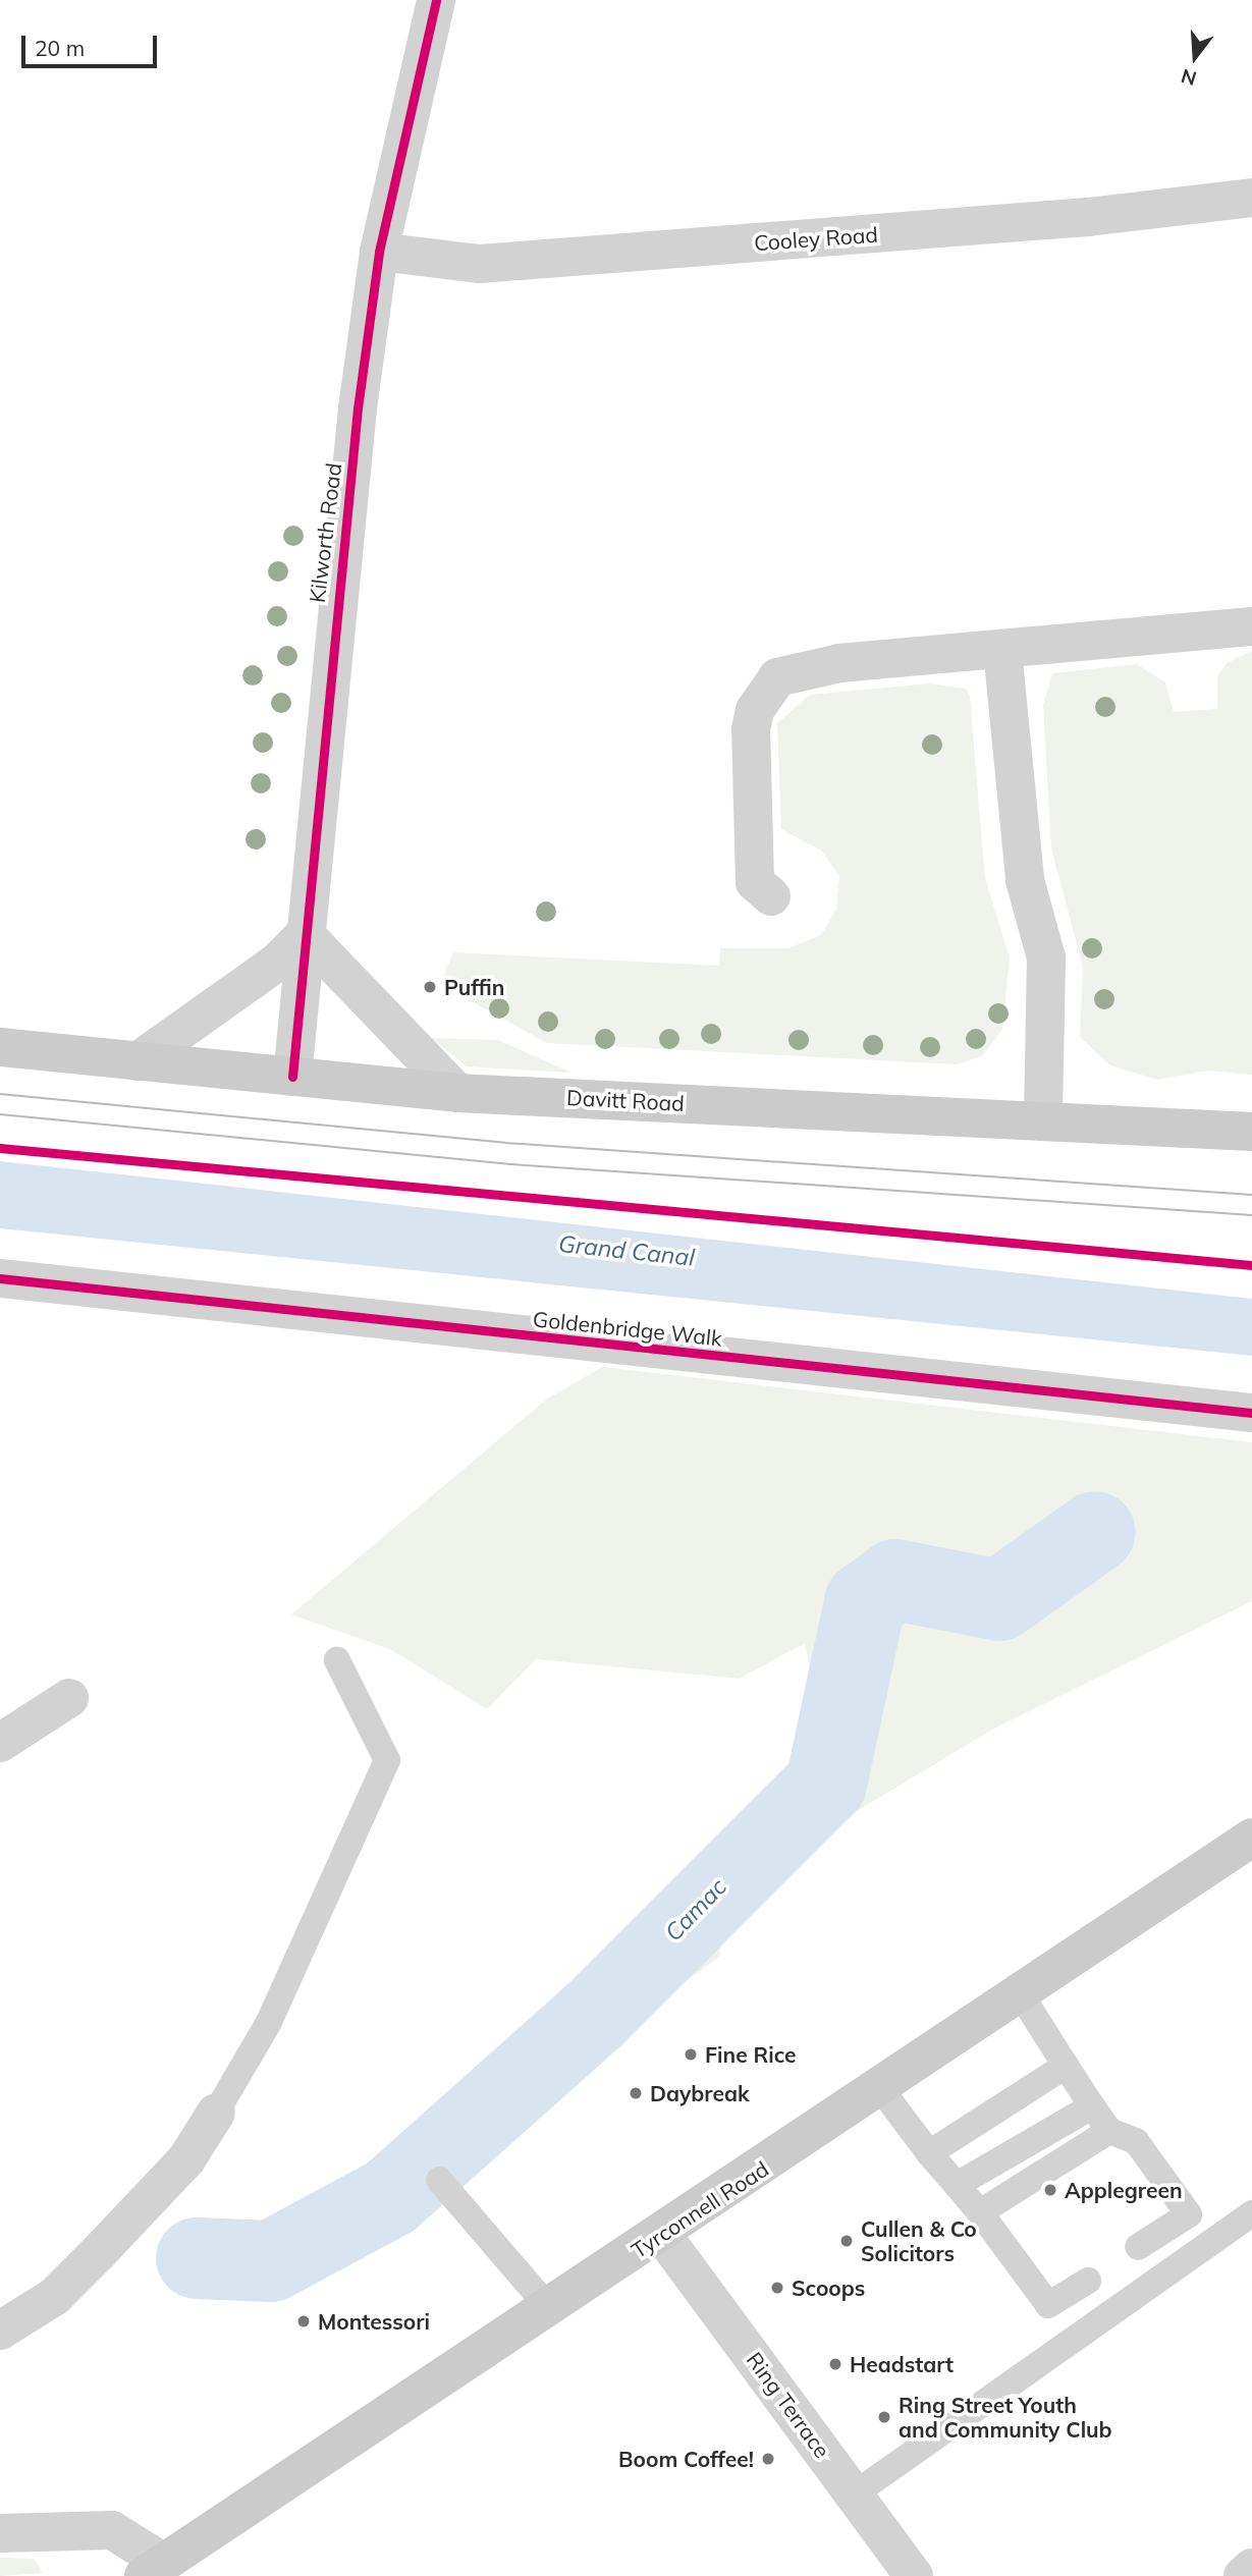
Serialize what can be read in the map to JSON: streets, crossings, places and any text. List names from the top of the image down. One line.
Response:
{"streets":{"main road":["Davitt Road","Tyrconnell Road"],"street":["Cooley Road","Kilworth Road","Goldenbridge Walk","Ring Terrace"]},"crossings":[["Cooley Road","Kilworth Road"],["Kilworth Road","Davitt Road"],["Tyrconnell Road","Ring Terrace"]],"water":["Grand Canal","Camac"],"places":["Puffin","Fine Rice","Daybreak","Applegreen","Cullen & Co Solicitors","Scoops","Montessori","Headstart","Ring Street Youth and Community Club","Boom Coffee!"],"scale_bar":"20 m","north":"bottom"}
